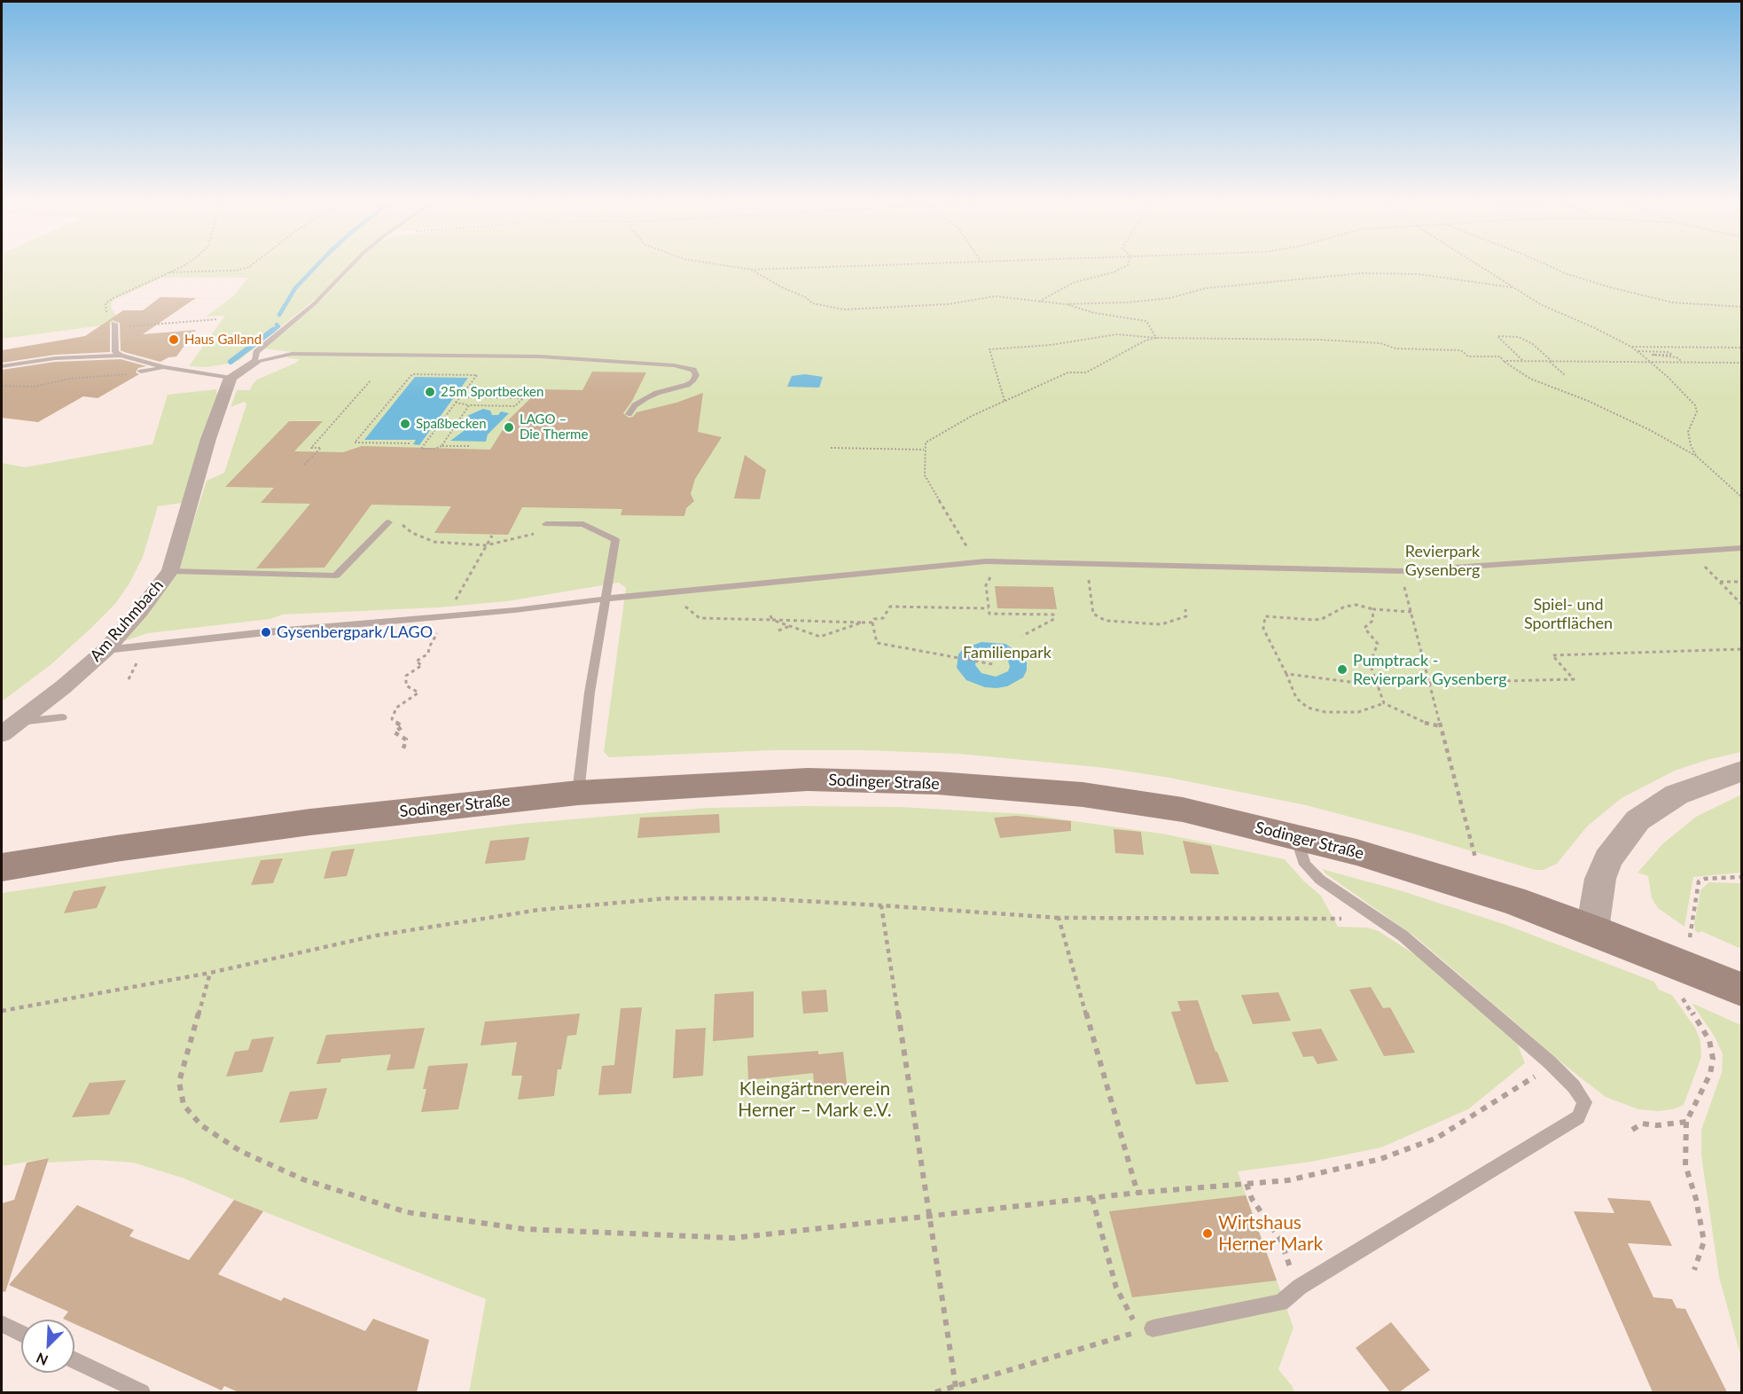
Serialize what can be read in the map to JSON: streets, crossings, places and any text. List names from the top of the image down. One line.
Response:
{"streets":{"main road":["Sodinger Straße"],"street":["Am Ruhmbach"]},"parks":["Revierpark Gysenberg","Spiel- und Sportflächen","Familienpark","Kleingärtnerverein Herner – Mark e.V."],"places":["Haus Galland","25m Sportbecken","Spaßbecken","LAGO – Die Therme","Gysenbergpark/LAGO","Pumptrack - Revierpark Gysenberg","Wirtshaus Herner Mark"],"north":"bottom left"}
